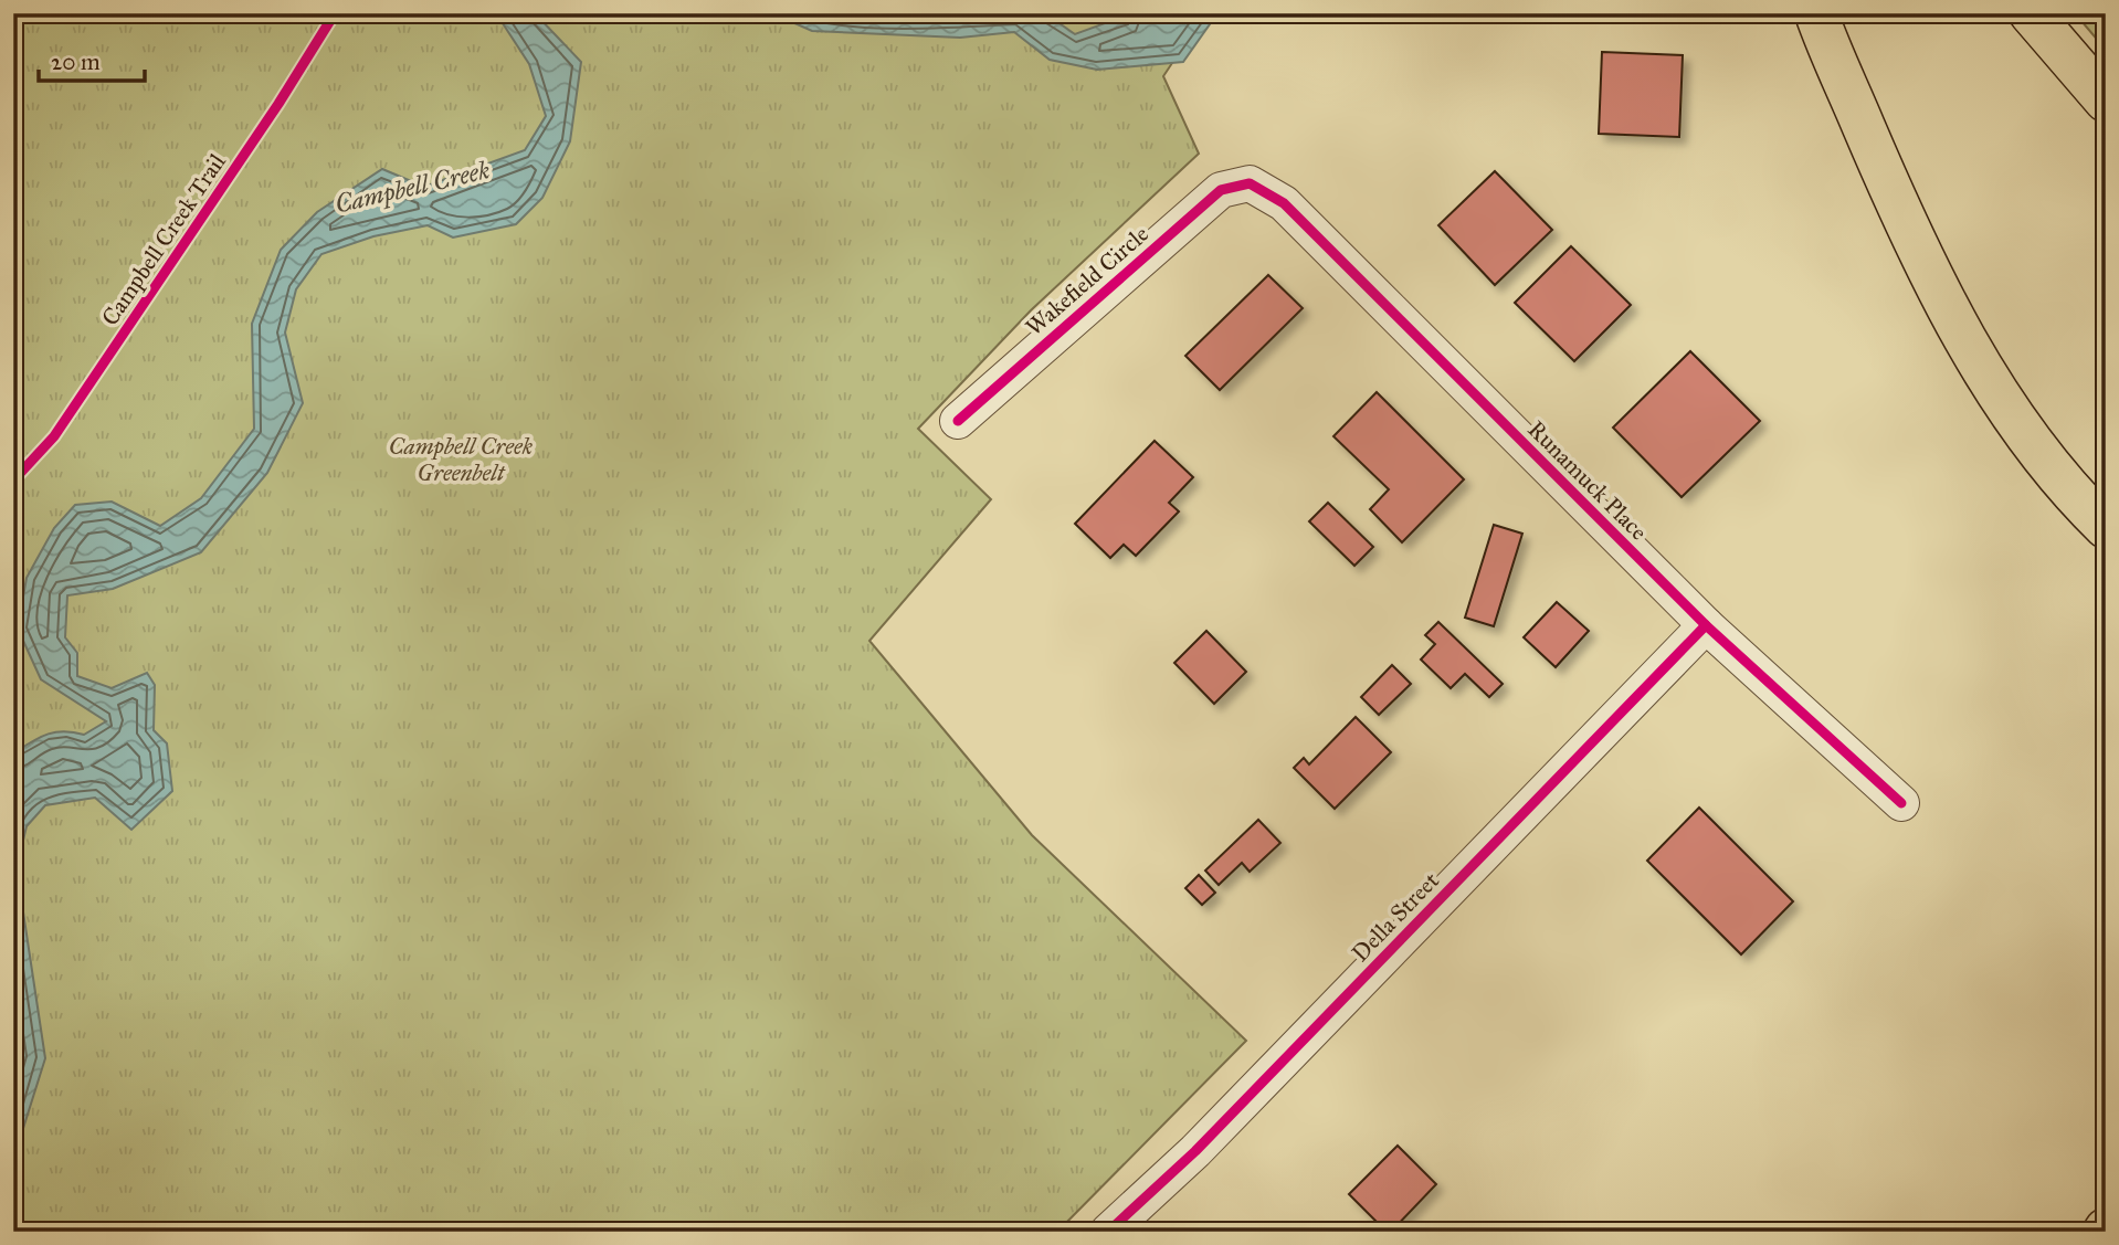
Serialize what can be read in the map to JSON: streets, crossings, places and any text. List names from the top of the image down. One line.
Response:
{"streets":{"street":["Wakefield Circle","Runamuck Place","Della Street"],"cycle path":["Campbell Creek Trail"]},"crossings":[["Wakefield Circle","Runamuck Place"],["Runamuck Place","Della Street"]],"water":["Campbell Creek"],"parks":["Campbell Creek Greenbelt"],"scale_bar":"20 m"}
